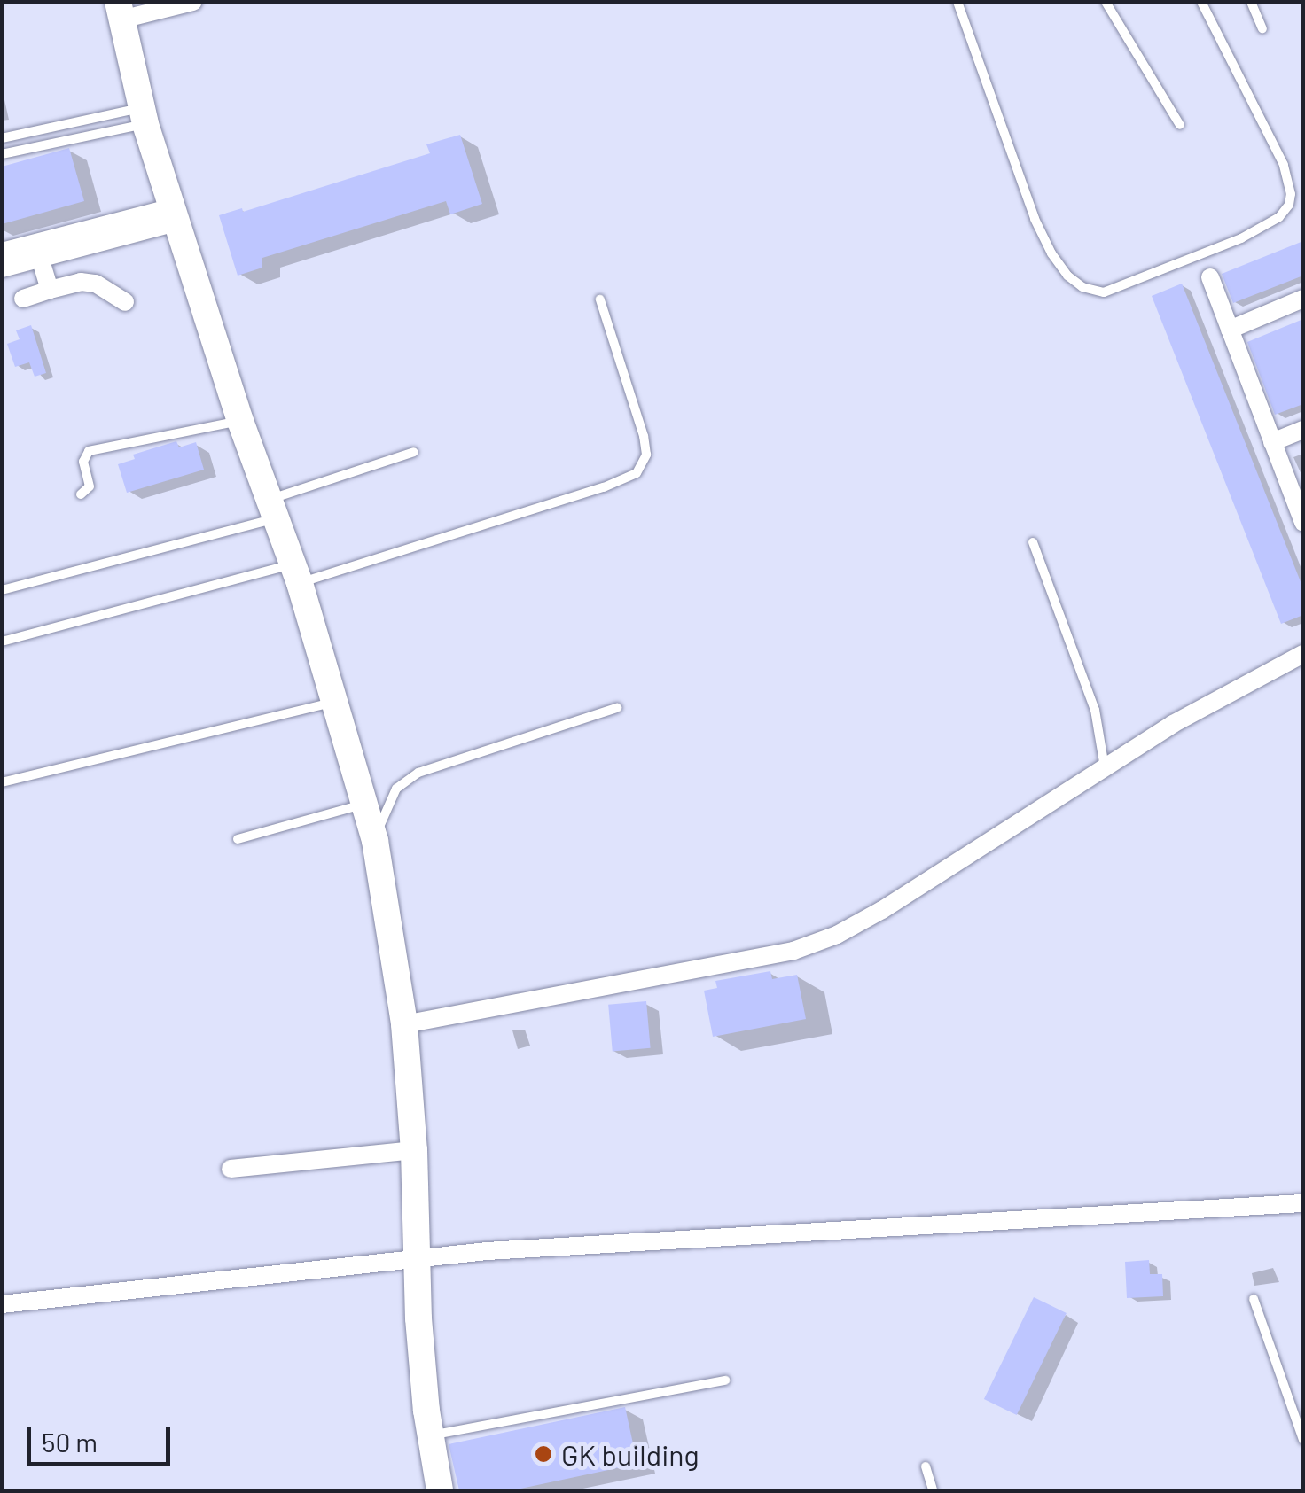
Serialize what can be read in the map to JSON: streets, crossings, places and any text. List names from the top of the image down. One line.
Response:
{"places":["GK building"],"scale_bar":"50 m"}
